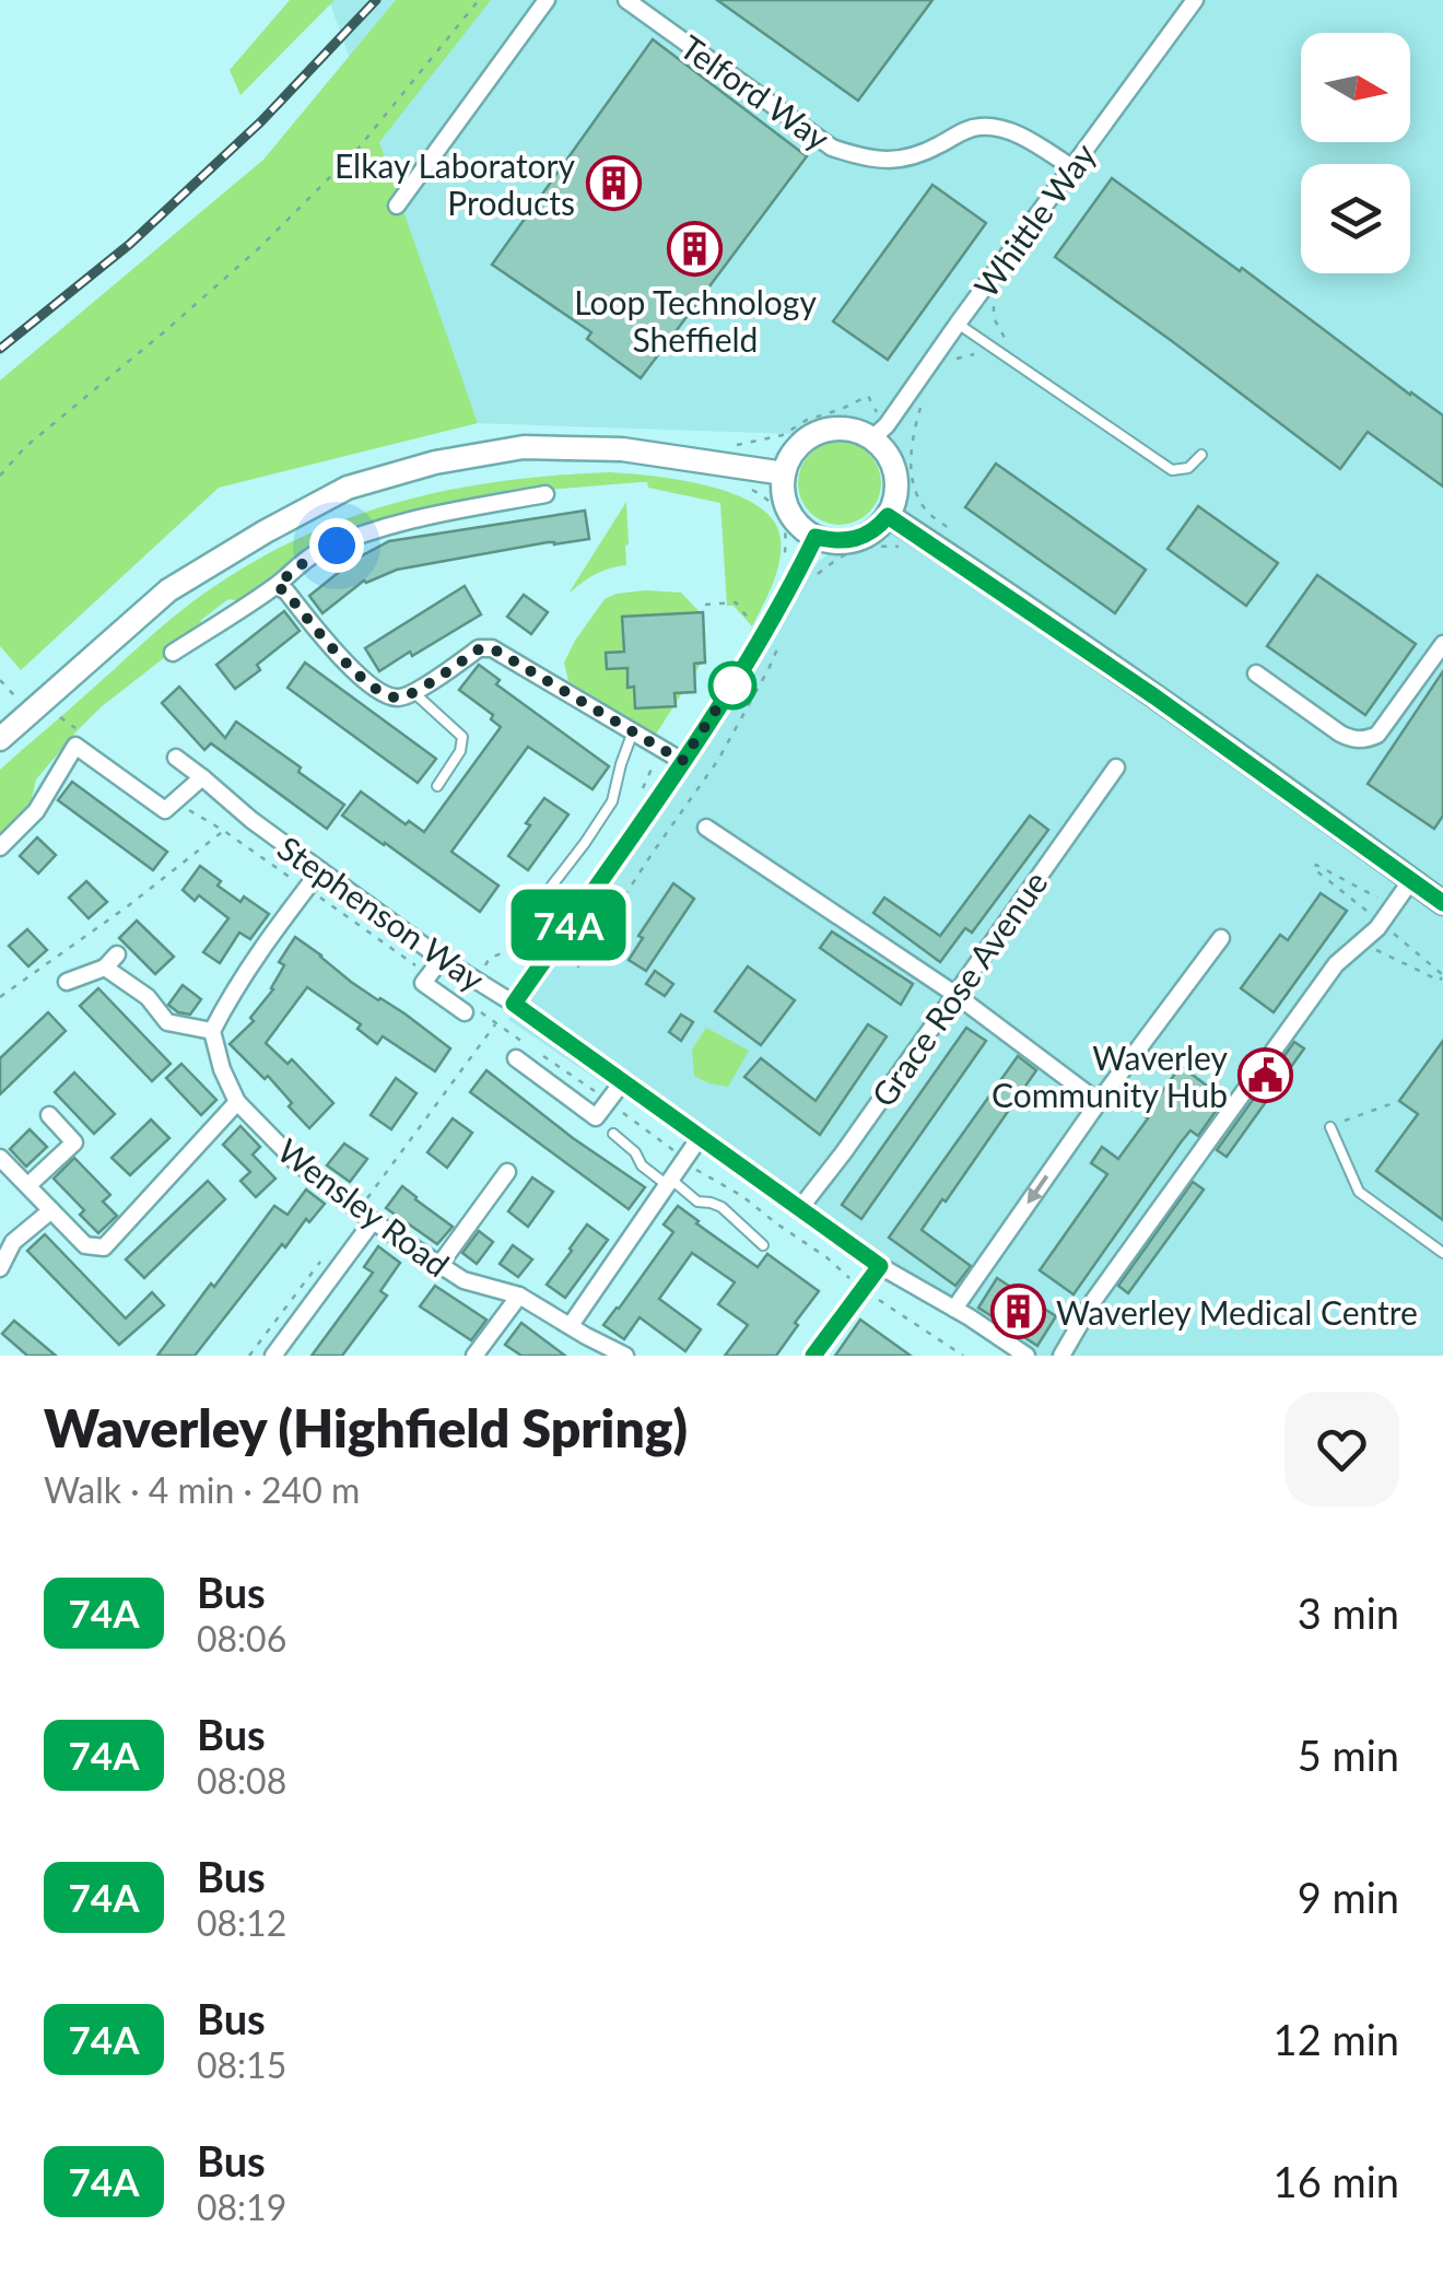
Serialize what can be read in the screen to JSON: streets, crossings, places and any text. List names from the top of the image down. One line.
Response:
{"streets":{"street":["Telford Way","Whittle Way","Stephenson Way","Grace Rose Avenue","Wensley Road"]},"crossings":[["Telford Way","Whittle Way"],["Stephenson Way","Grace Rose Avenue"]],"places":{"building":["Elkay Laboratory Products","Loop Technology Sheffield","Waverley Medical Centre"],"public building":["Waverley Community Hub"]},"lines":["bus line 74A"],"north":"right","page":{"on_map":"74A","heading":["Waverley (Highfield Spring)","Walk · 4 min · 240 m"],"list":[{"mark":"74A","name":"Bus","note":"08:06","value":"3 min"},{"mark":"74A","name":"Bus","note":"08:08","value":"5 min"},{"mark":"74A","name":"Bus","note":"08:12","value":"9 min"},{"mark":"74A","name":"Bus","note":"08:15","value":"12 min"},{"mark":"74A","name":"Bus","note":"08:19","value":"16 min"}]}}
